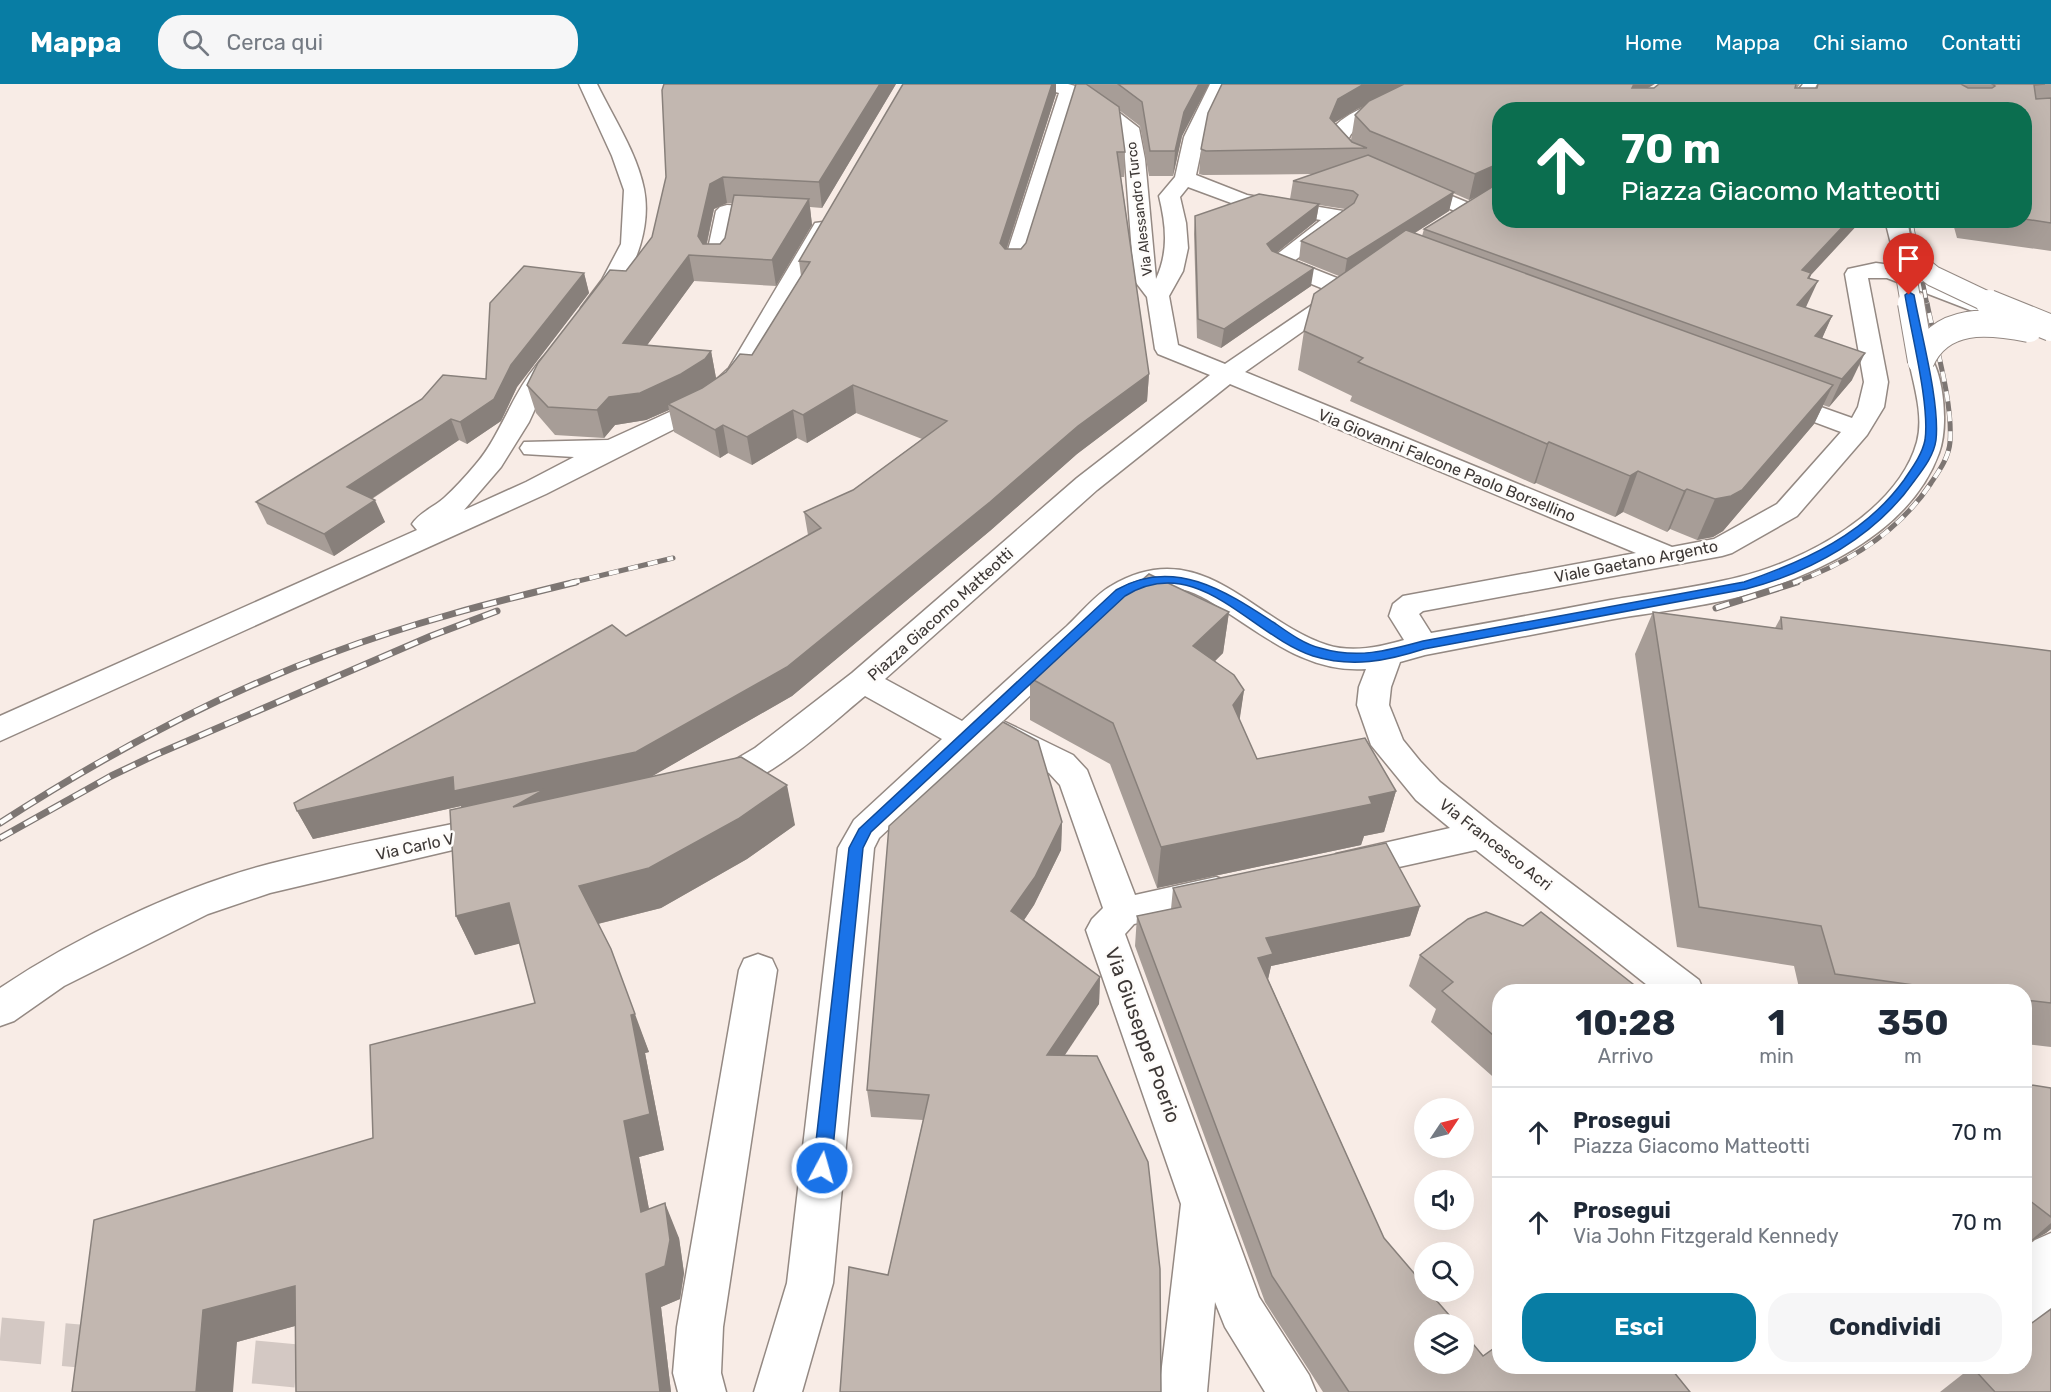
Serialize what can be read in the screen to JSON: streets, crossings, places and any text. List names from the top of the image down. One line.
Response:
{"streets":{"street":["Via Alessandro Turco","Via Giovanni Falcone Paolo Borsellino","Viale Gaetano Argento","Piazza Giacomo Matteotti","Via Francesco Acri","Via Carlo V","Via Giuseppe Poerio"]},"crossings":[["Via Alessandro Turco","Via Giovanni Falcone Paolo Borsellino"],["Via Alessandro Turco","Piazza Giacomo Matteotti"],["Via Giovanni Falcone Paolo Borsellino","Viale Gaetano Argento"],["Via Giovanni Falcone Paolo Borsellino","Piazza Giacomo Matteotti"]],"north":"top right","page":{"header":"Mappa","search":"Cerca qui","nav":["Home","Mappa","Chi siamo","Contatti"],"turn":["70 m","Piazza Giacomo Matteotti"],"eta":["10:28","Arrivo","1","min","350","m"],"list":[{"name":"Prosegui","note":"Piazza Giacomo Matteotti","value":"70 m"},{"name":"Prosegui","note":"Via John Fitzgerald Kennedy","value":"70 m"}],"buttons":["Esci","Condividi"]}}
